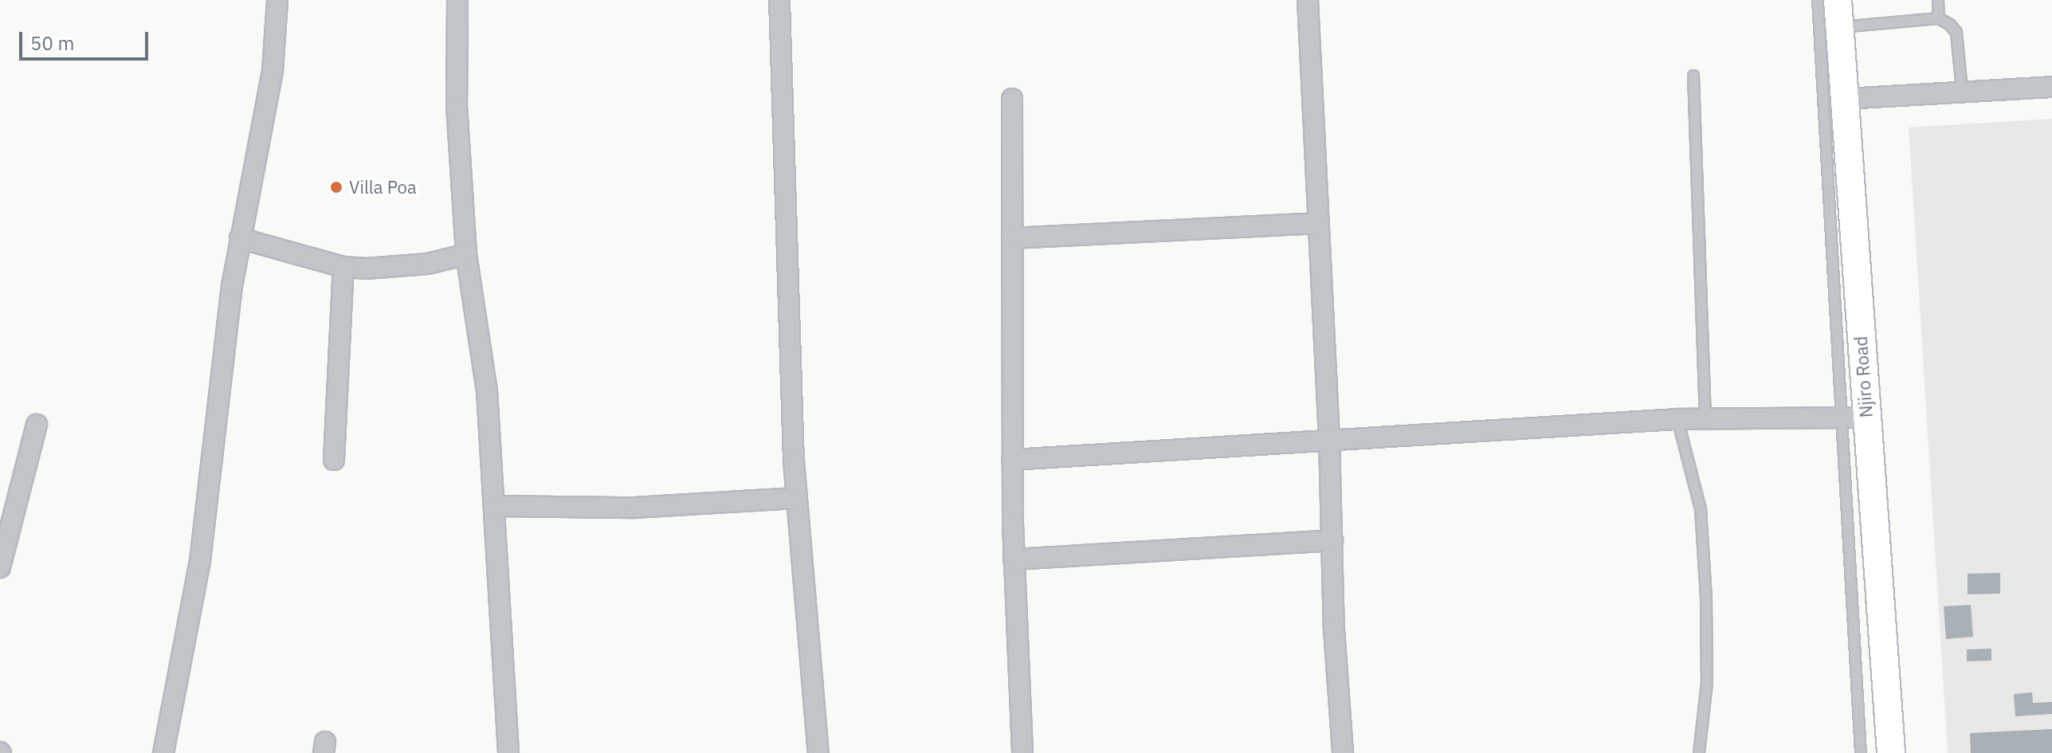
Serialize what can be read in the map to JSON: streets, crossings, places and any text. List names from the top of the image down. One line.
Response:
{"streets":{"street":["Njiro Road"]},"places":["Villa Poa"],"scale_bar":"50 m"}
